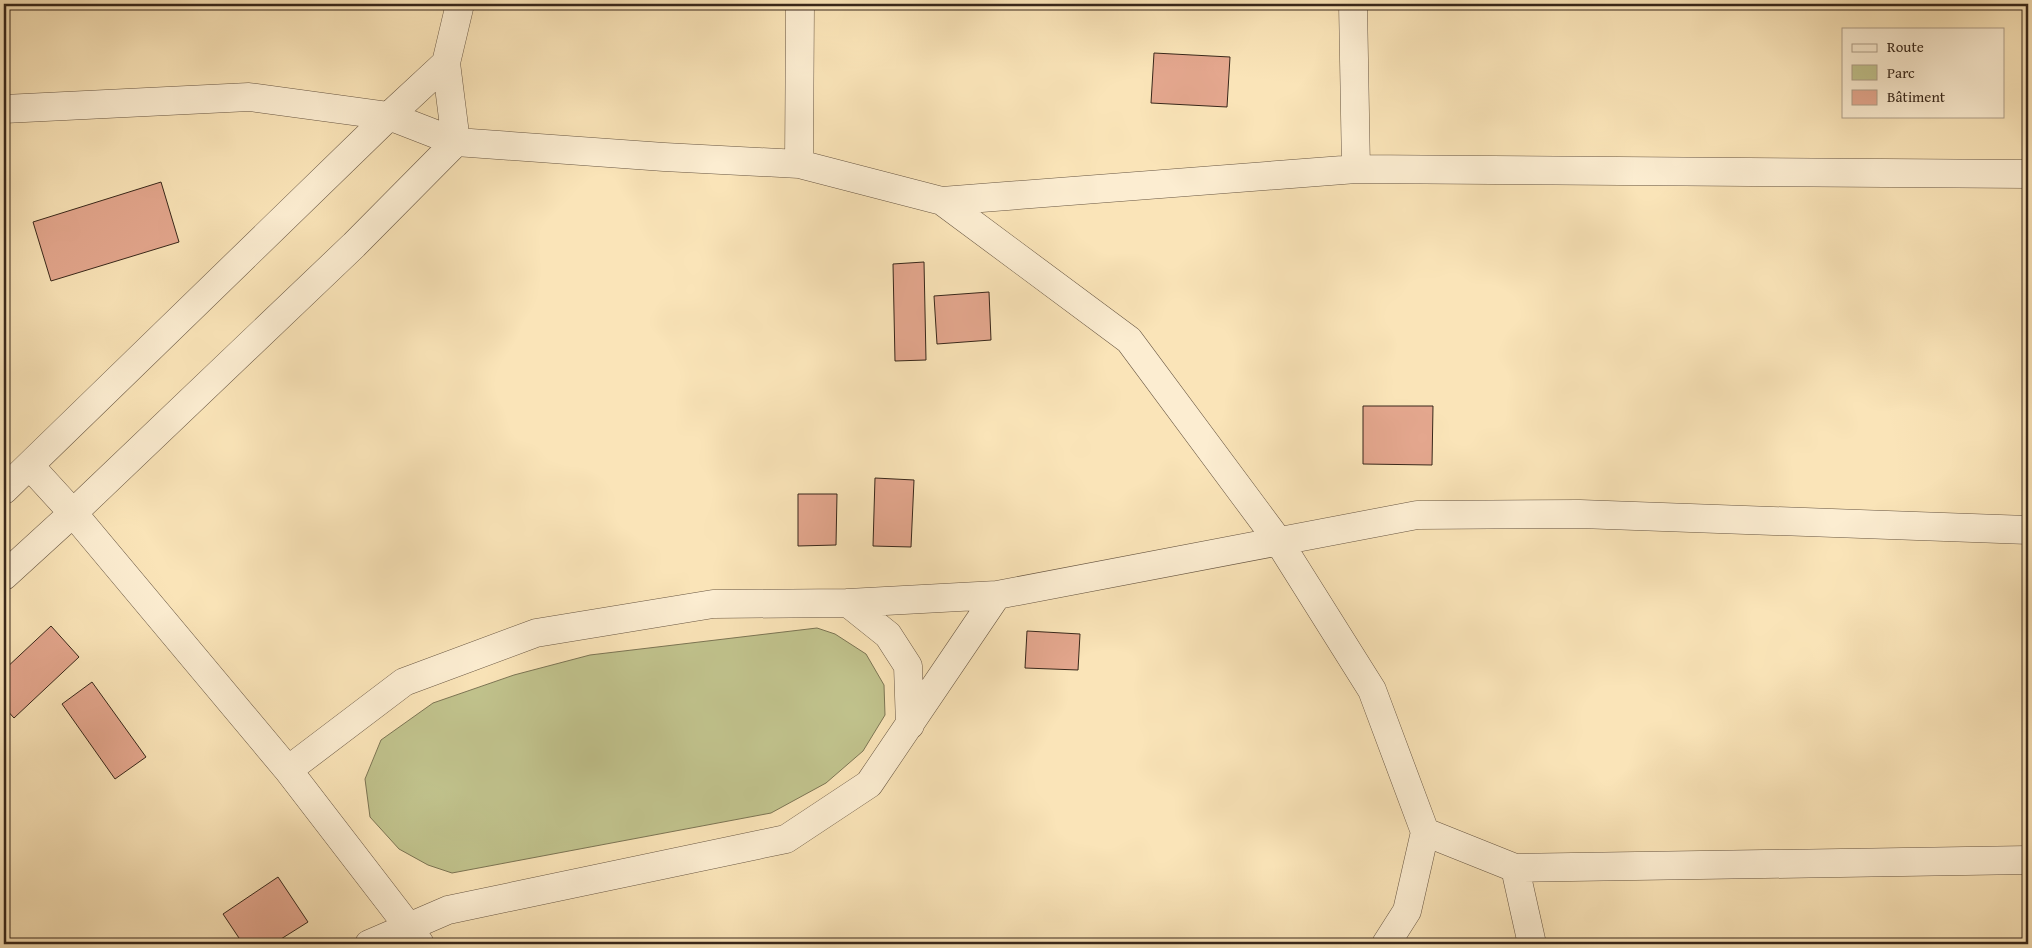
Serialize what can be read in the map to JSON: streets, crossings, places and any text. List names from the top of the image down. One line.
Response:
{"legend":["Route","Parc","Bâtiment"]}
